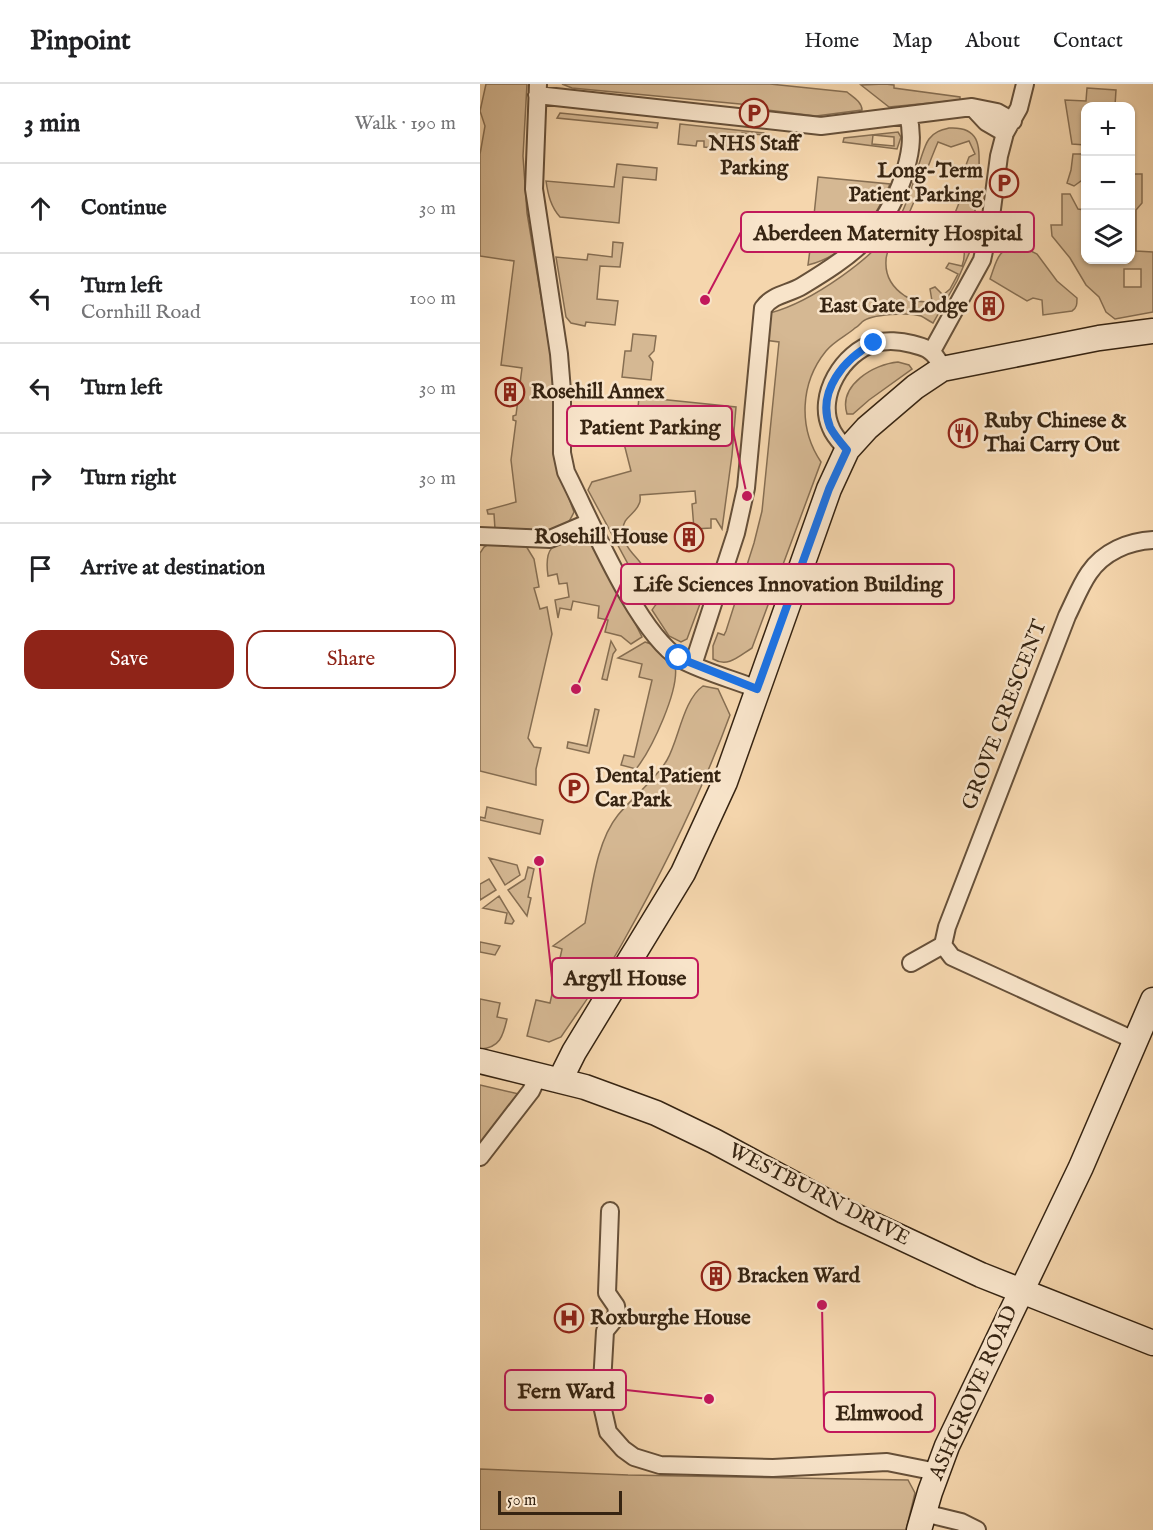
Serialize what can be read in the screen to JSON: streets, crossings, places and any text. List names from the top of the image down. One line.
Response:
{"streets":{"street":["GROVE CRESCENT","WESTBURN DRIVE","ASHGROVE ROAD"]},"crossings":[["WESTBURN DRIVE","ASHGROVE ROAD"]],"places":{"parking":["NHS Staff Parking","Long-Term Patient Parking","Dental Patient Car Park"],"other":["Aberdeen Maternity Hospital","Patient Parking","Life Sciences Innovation Building","Argyll House","Elmwood","Fern Ward"],"building":["East Gate Lodge","Rosehill Annex","Rosehill House","Bracken Ward"],"restaurant":["Ruby Chinese & Thai Carry Out"],"hospital":["Roxburghe House"]},"scale_bar":"50 m","page":{"header":"Pinpoint","nav":["Home","Map","About","Contact"],"heading":["3 min","Walk · 190 m"],"map_buttons":["+","−"],"list":[["Continue","30 m"],["Turn left","Cornhill Road","100 m"],["Turn left","30 m"],["Turn right","30 m"],"Arrive at destination"],"buttons":["Save","Share"],"scale":"50 m"}}
